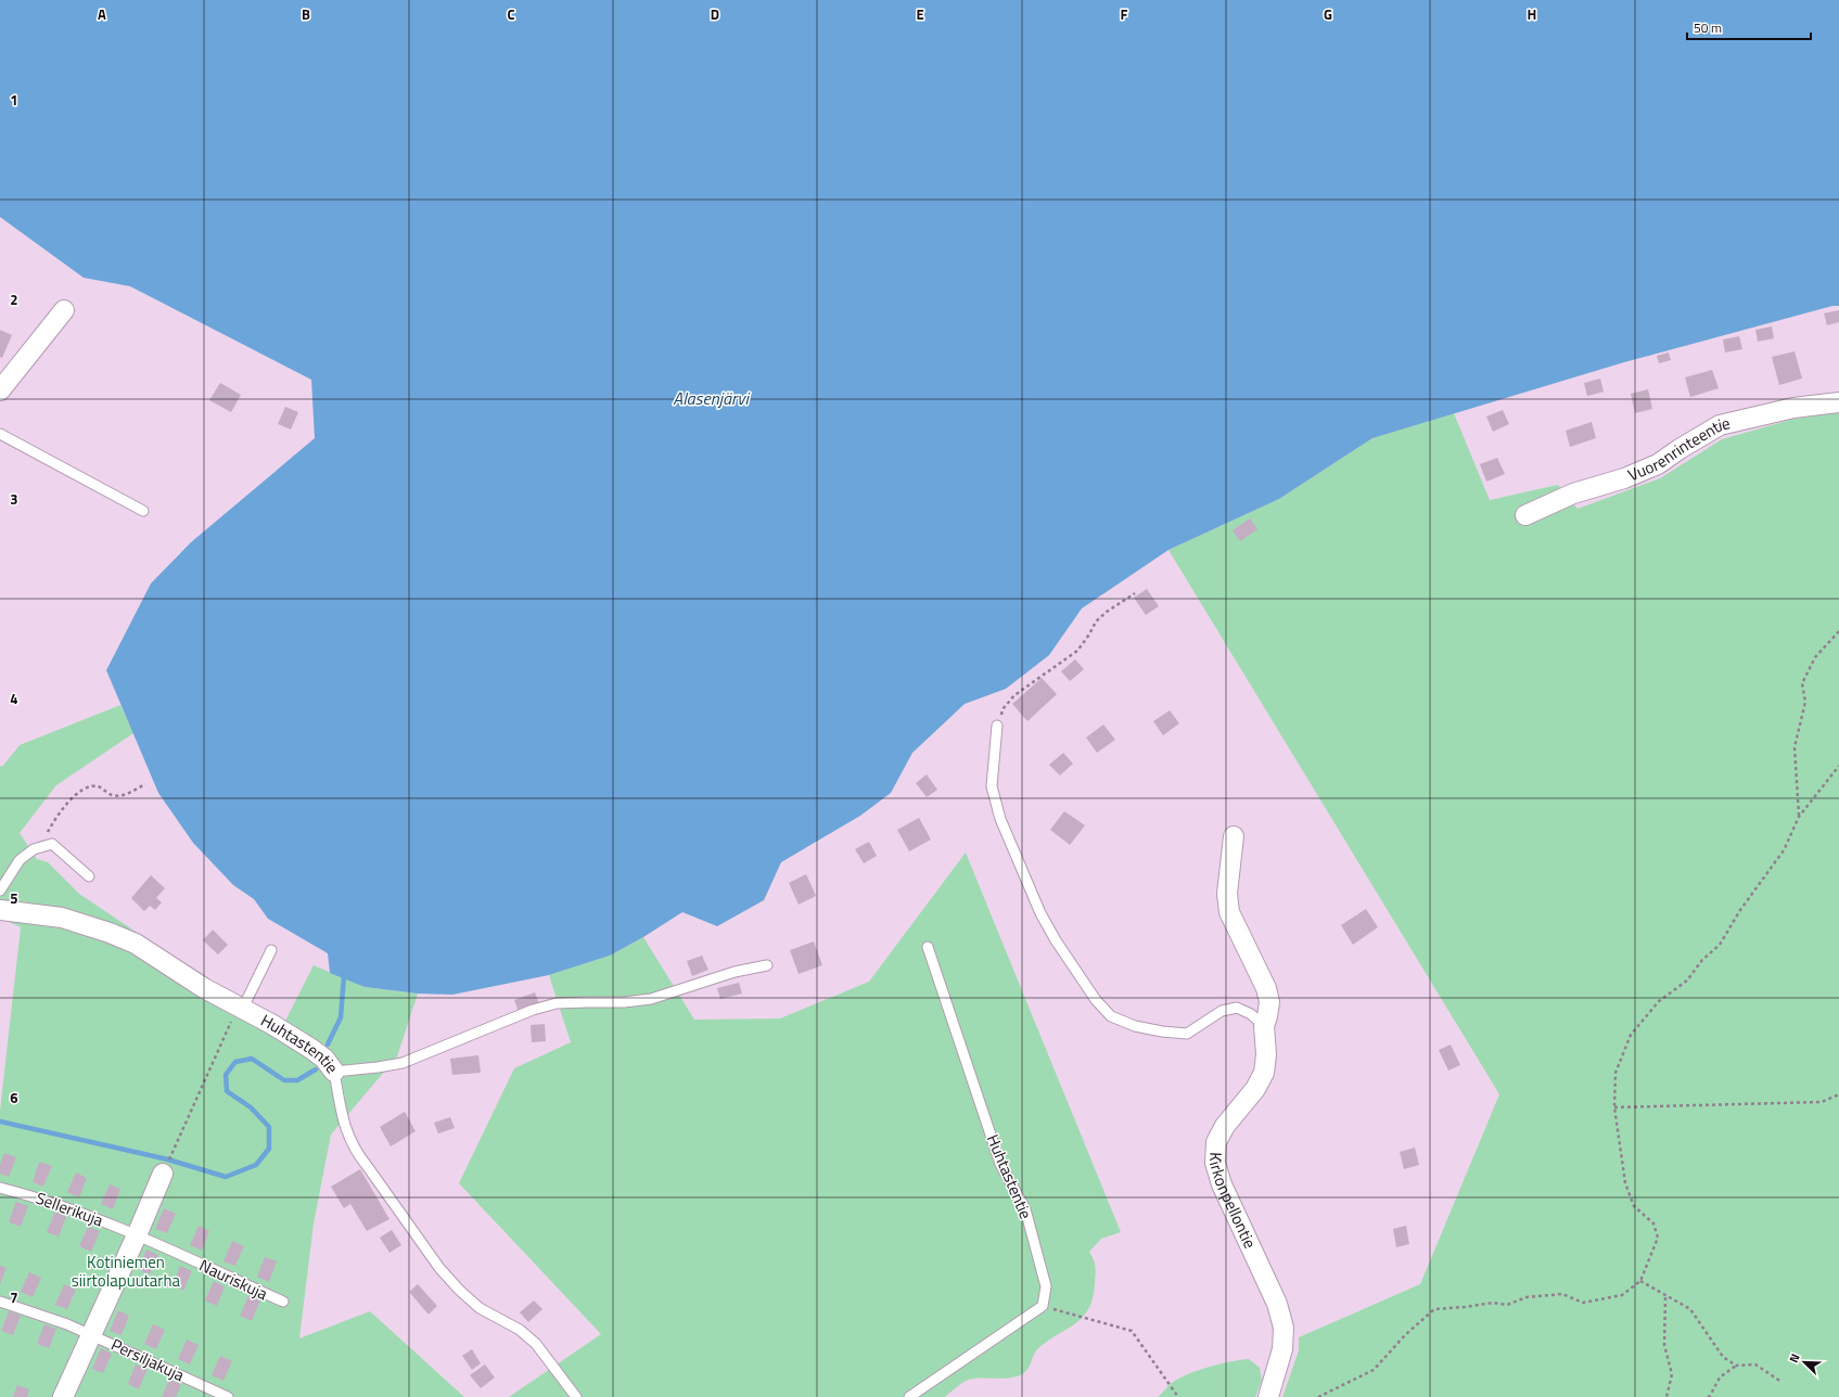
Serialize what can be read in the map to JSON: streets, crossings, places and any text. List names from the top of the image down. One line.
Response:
{"streets":{"street":["Vuorenrinteentie","Huhtastentie","Kirkonpellontie"],"lane":["Sellerikuja","Nauriskuja","Persiljakuja"]},"crossings":[["Sellerikuja","Nauriskuja"]],"water":["Alasenjärvi"],"parks":["Kotiniemen siirtolapuutarha"],"scale_bar":"50 m","north":"top left","grid":{"columns":["A","B","C","D","E","F","G","H"],"rows":["1","2","3","4","5","6","7"]}}
